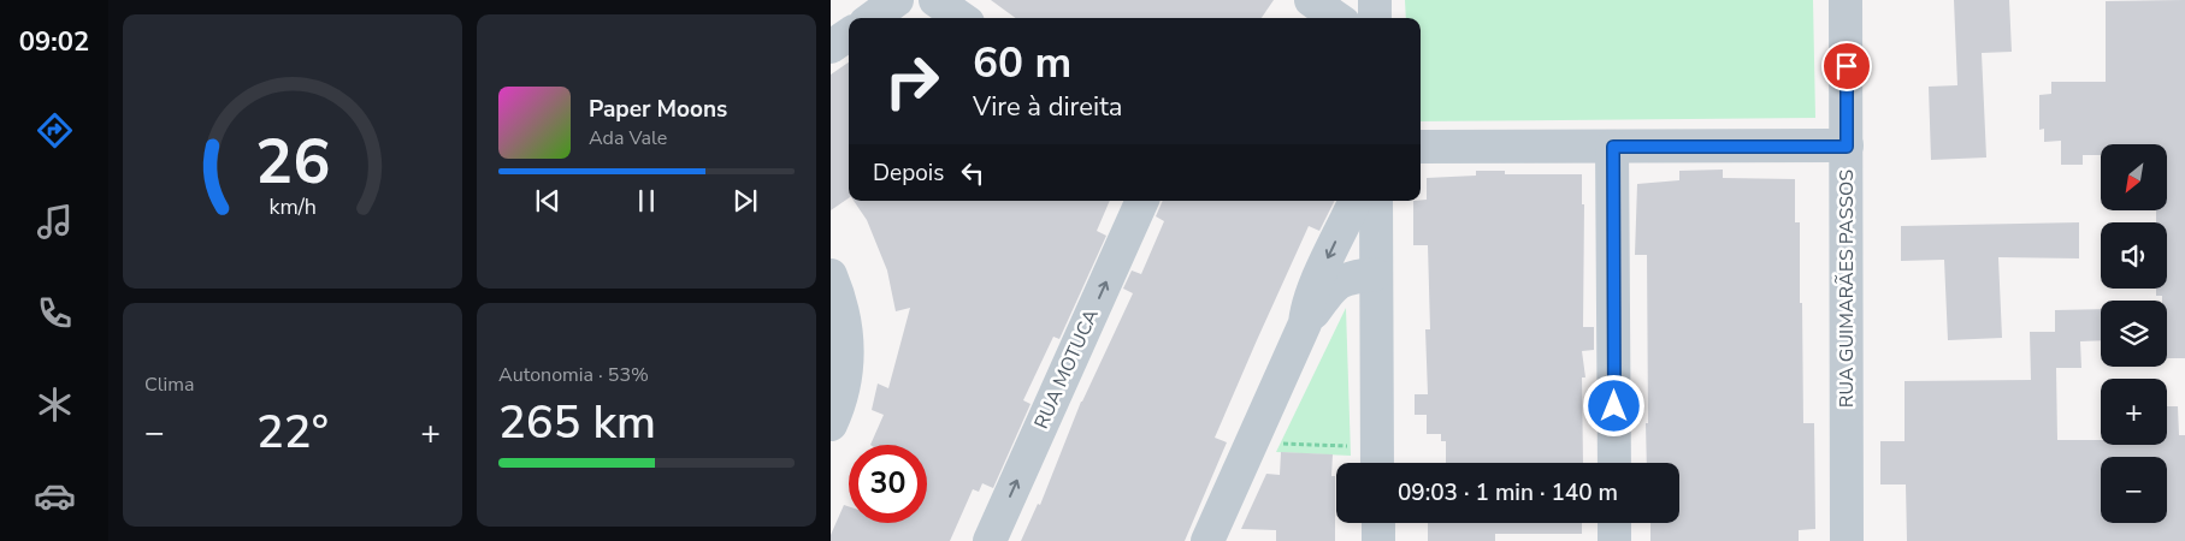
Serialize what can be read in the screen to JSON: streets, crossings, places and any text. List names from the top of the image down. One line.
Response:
{"streets":{"street":["RUA GUIMARÃES PASSOS","RUA MOTUCA"]},"north":"bottom left","page":{"tabs":"09:02","turn":["60 m","Vire à direita"],"song":["Paper Moons","Ada Vale"],"map_buttons":["+","−"],"then":"Depois","tile":["Clima",["Autonomia · 53%","265 km"]],"heat":["−","22°","+"],"limit":"30","trip":"09:03 · 1 min · 140 m","gauge":["26","km/h"]}}
